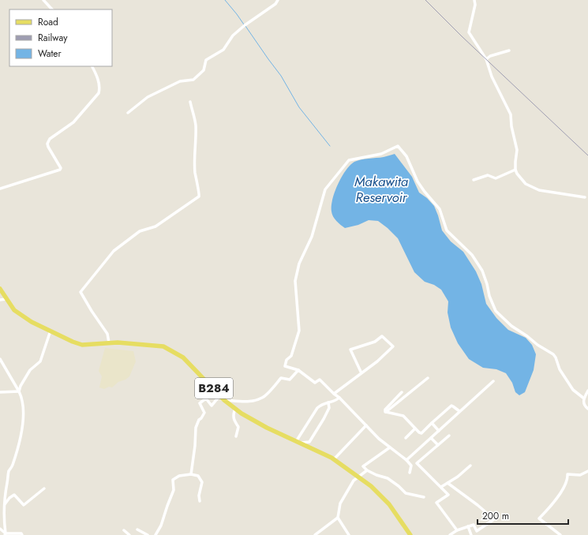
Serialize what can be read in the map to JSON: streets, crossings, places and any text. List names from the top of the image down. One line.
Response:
{"streets":{"main road":["B284"]},"water":["Makawita Reservoir"],"legend":["Road","Railway","Water"],"scale_bar":"200 m"}
